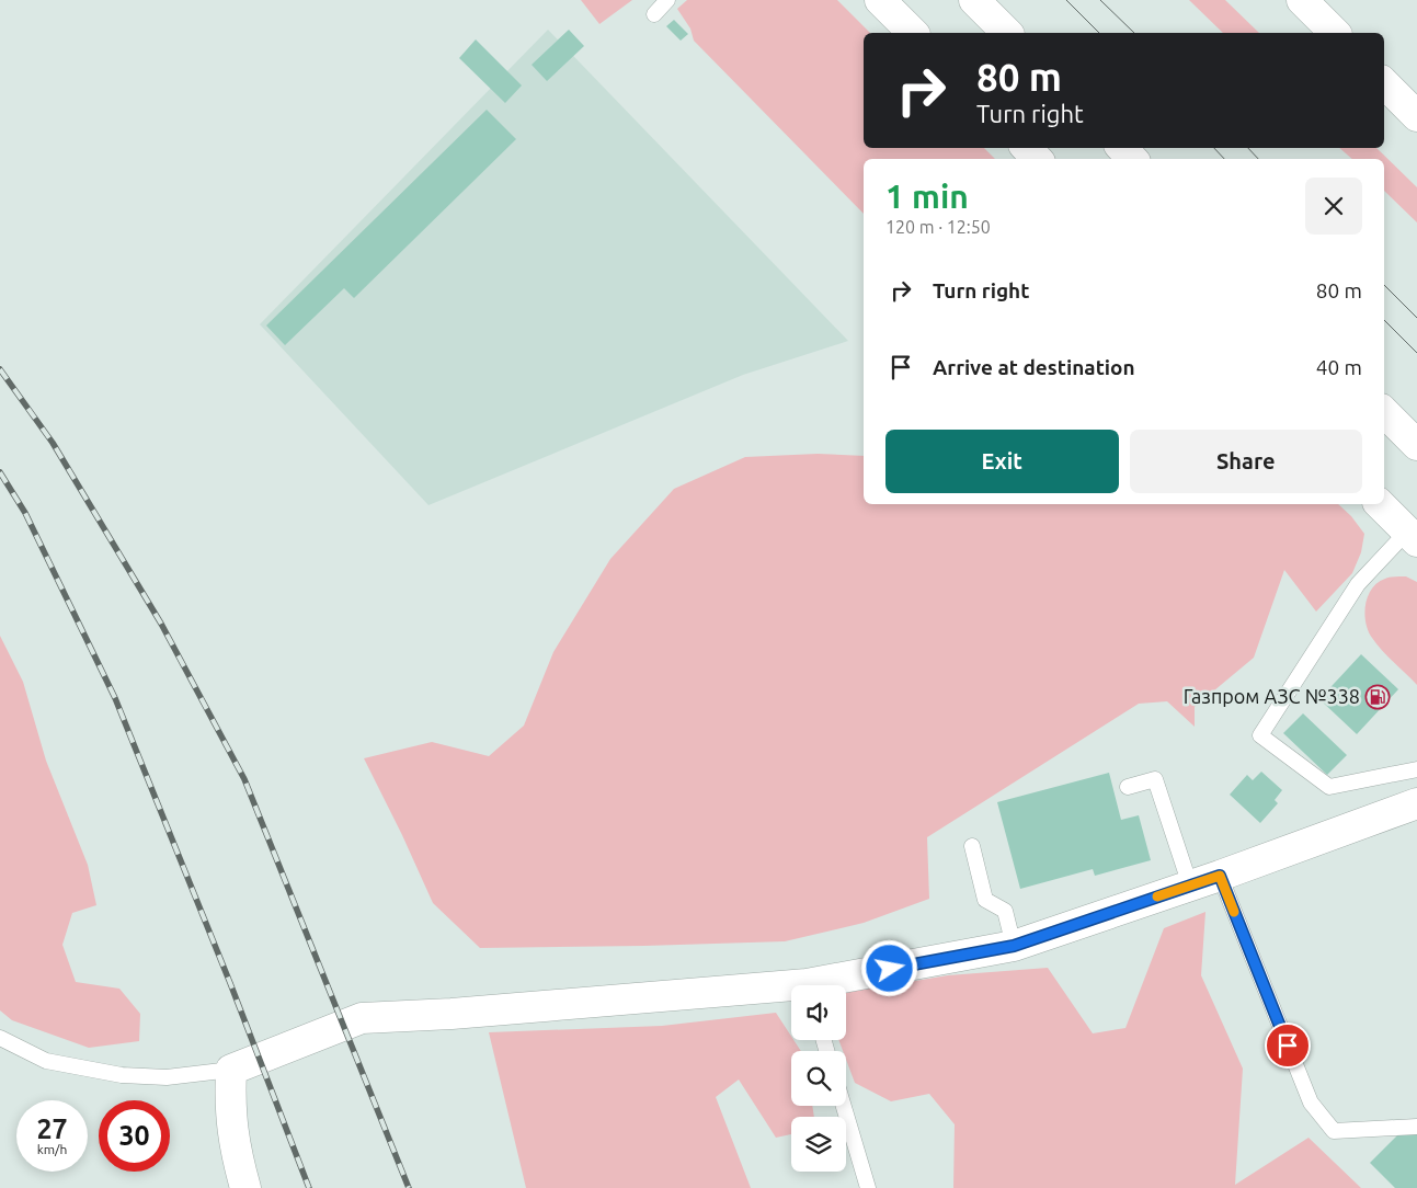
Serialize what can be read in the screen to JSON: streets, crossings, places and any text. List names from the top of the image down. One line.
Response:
{"places":{"fuel station":["Газпром АЗС №338"]},"page":{"turn":["80 m","Turn right"],"heading":["1 min","120 m · 12:50"],"list":[{"name":"Turn right","value":"80 m"},{"name":"Arrive at destination","value":"40 m"}],"buttons":["Exit","Share"],"speed":"27 km/h","limit":"30"}}
